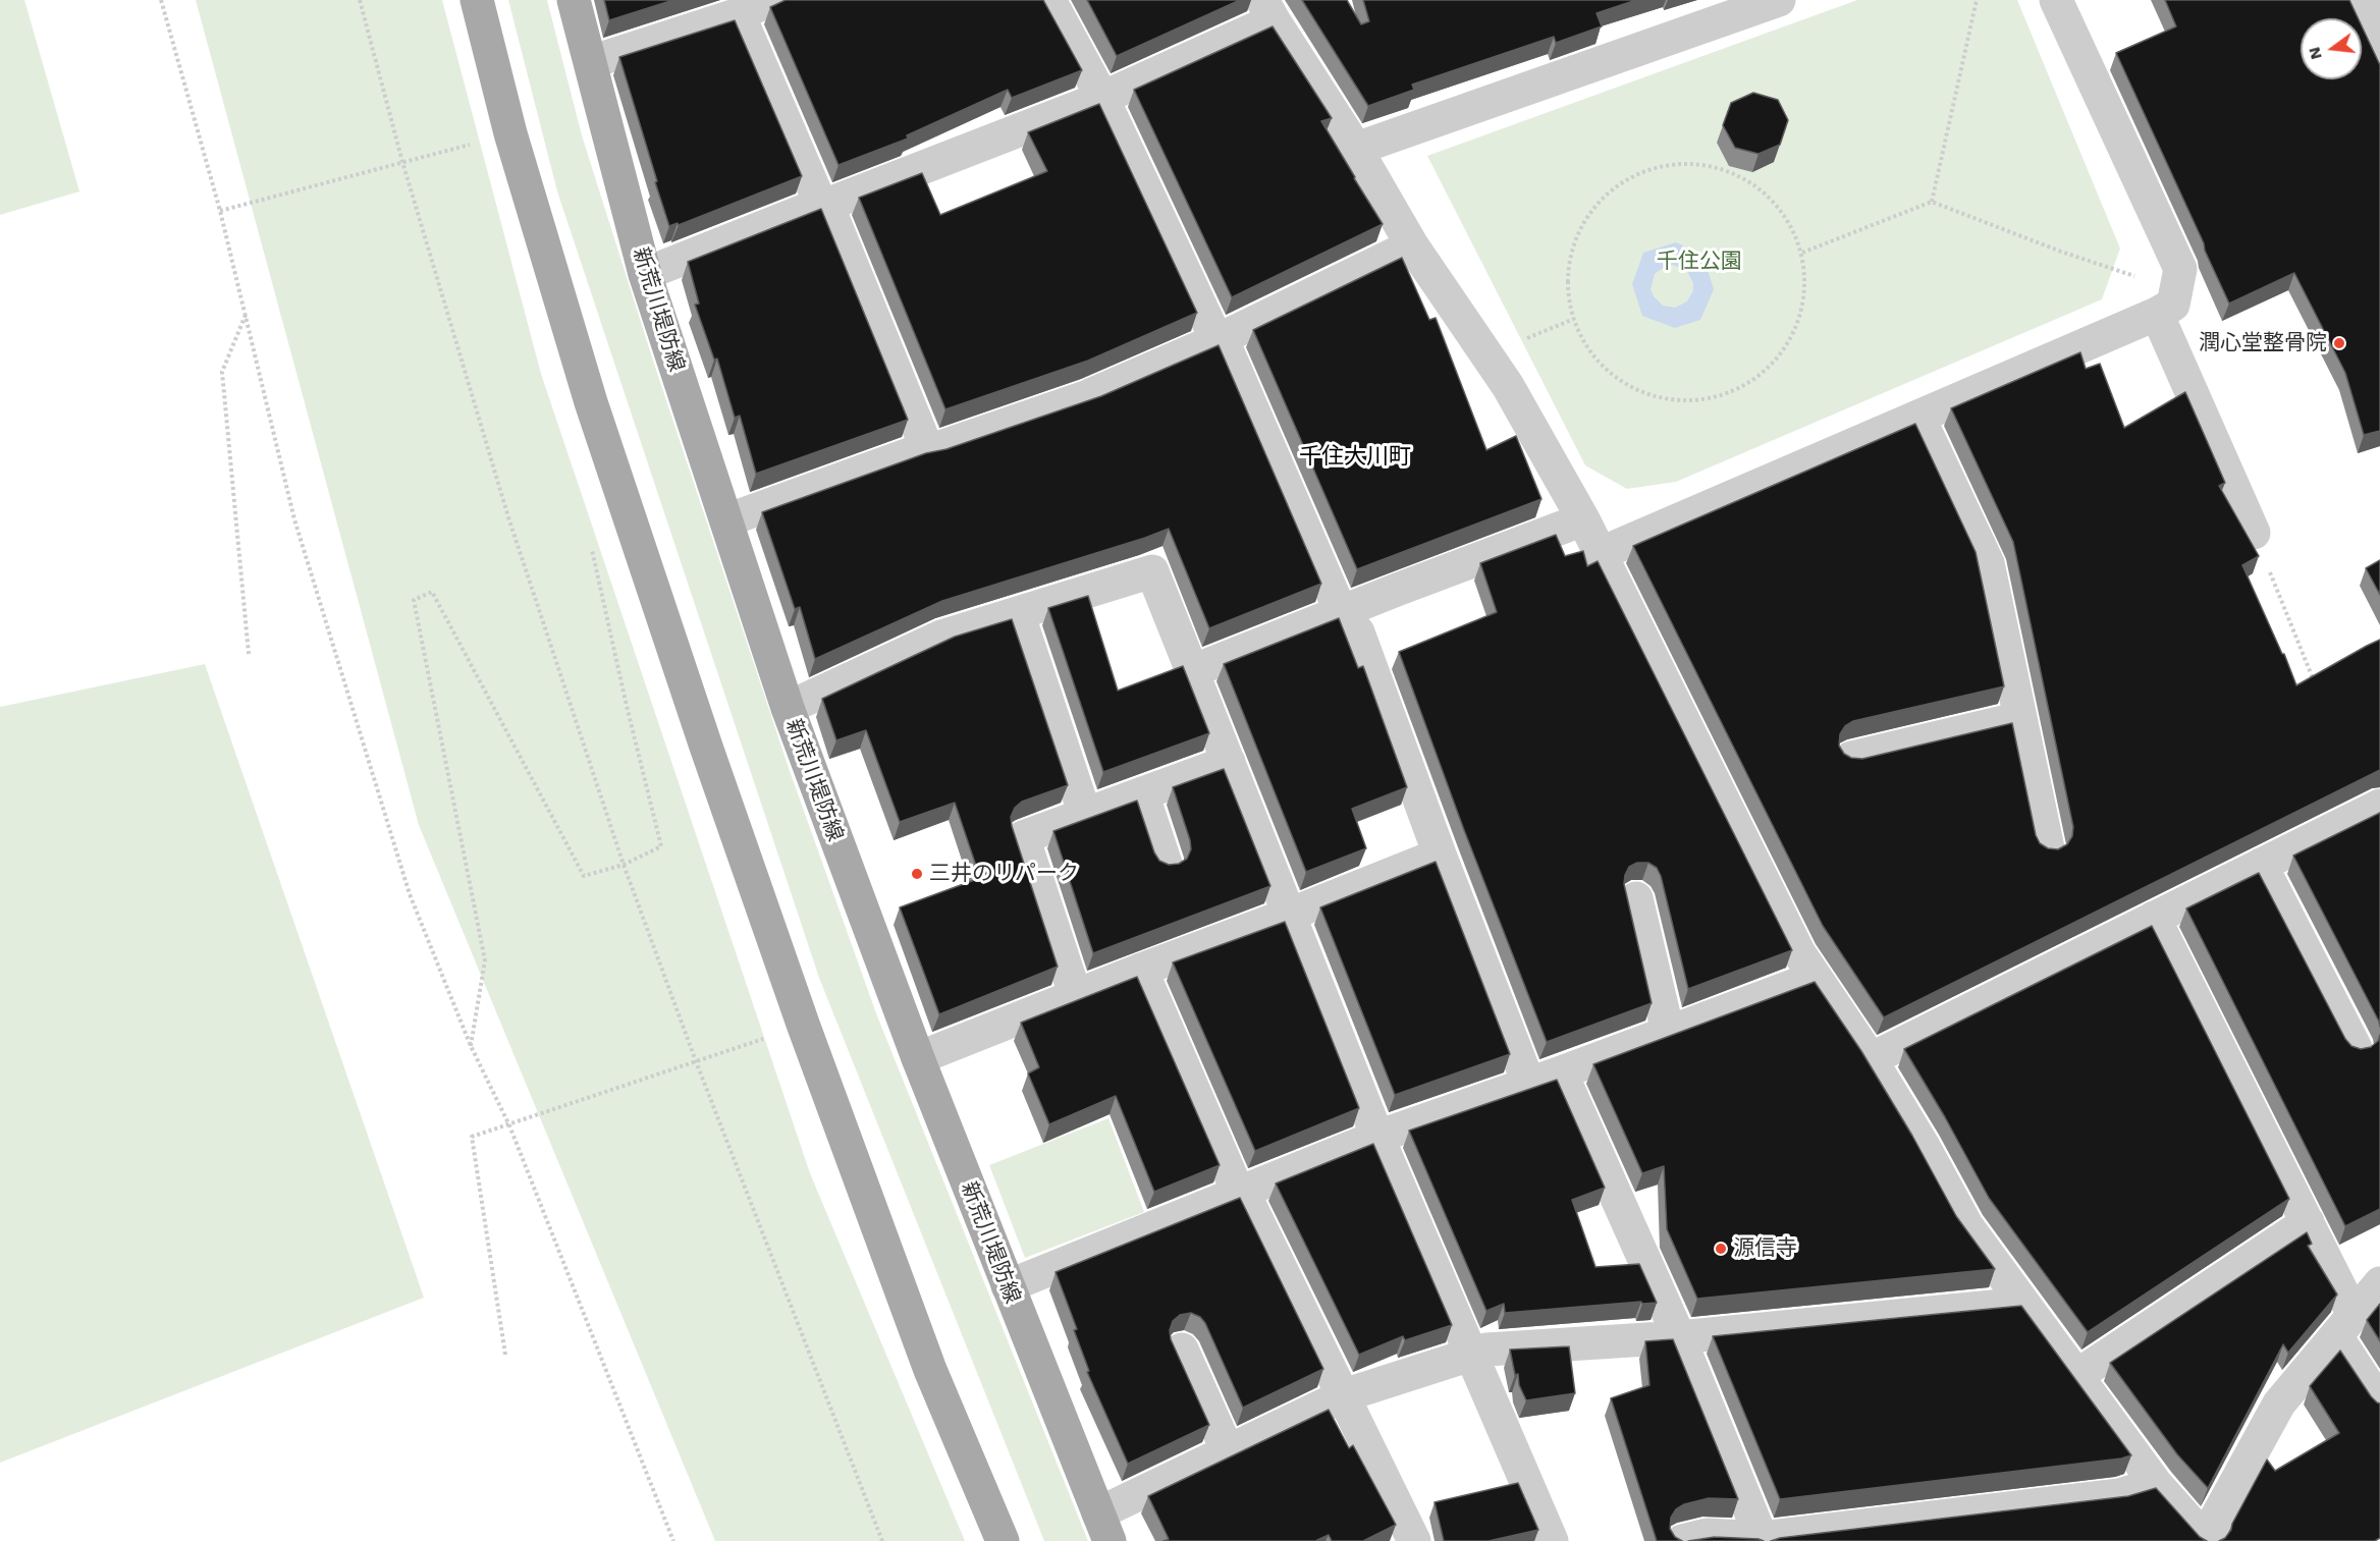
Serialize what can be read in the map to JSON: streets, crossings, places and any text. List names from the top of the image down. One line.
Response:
{"streets":{"main road":["新荒川堤防線"]},"districts":["千住大川町"],"parks":["千住公園"],"places":["潤心堂整骨院","三井のリパーク","源信寺"],"north":"left"}
